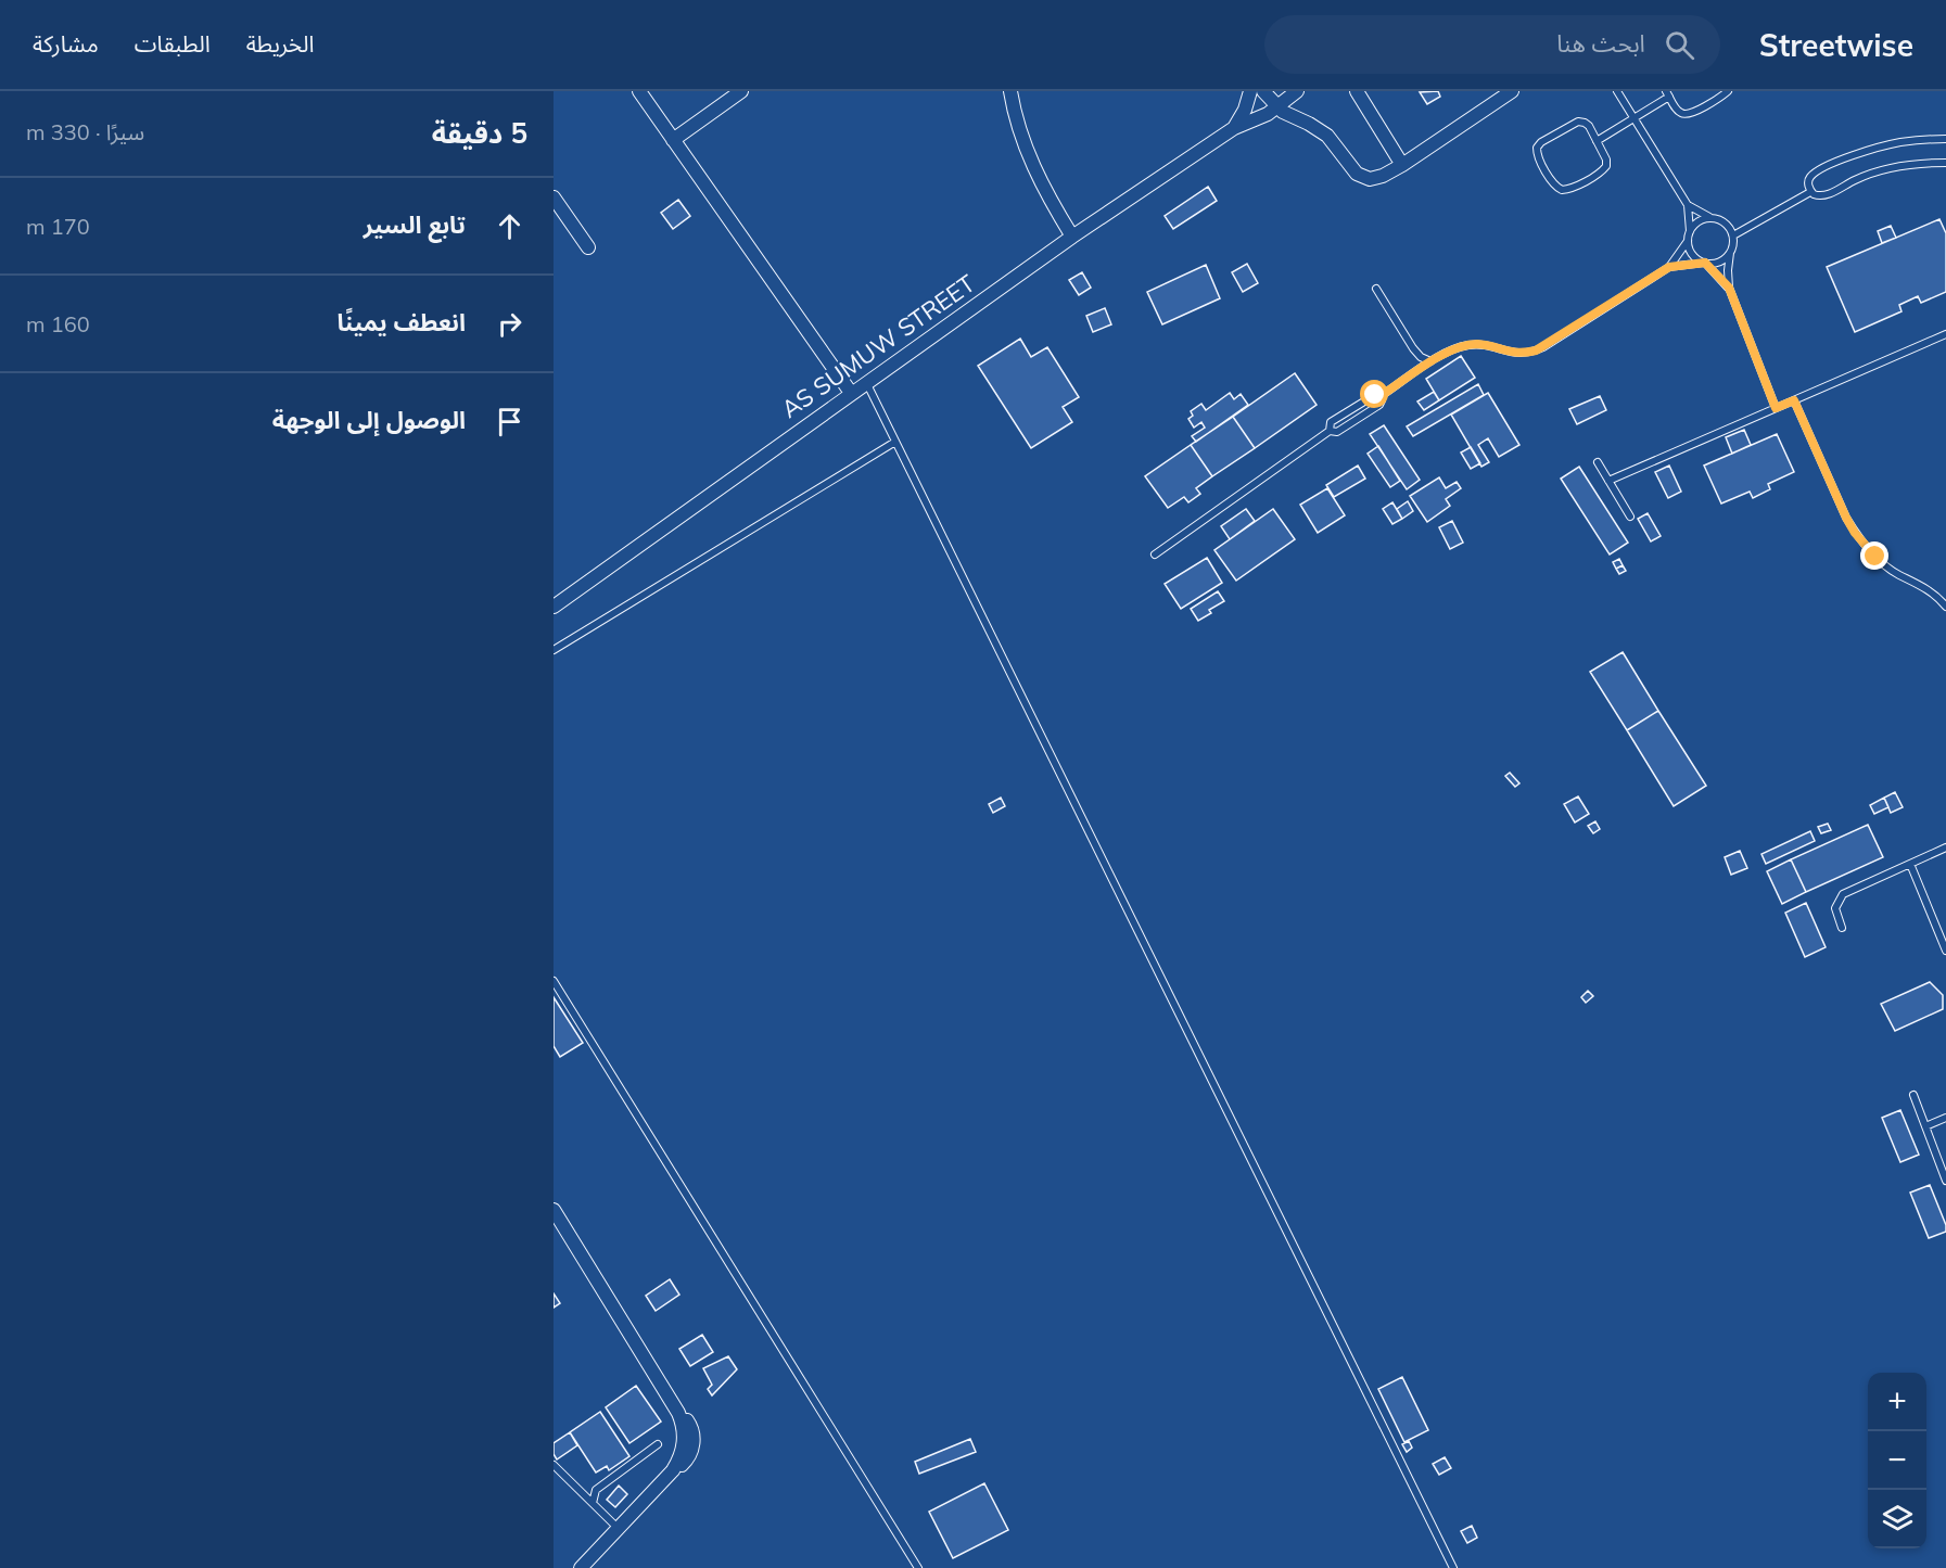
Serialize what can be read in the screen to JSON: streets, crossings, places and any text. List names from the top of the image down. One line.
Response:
{"streets":{"street":["AS SUMUW STREET"]},"page":{"header":"Streetwise","search":"ابحث هنا","nav":["الخريطة","الطبقات","مشاركة"],"heading":["5 دقيقة","سيرًا · 330 m"],"list":[["تابع السير","170 m"],["انعطف يمينًا","160 m"],"الوصول إلى الوجهة"],"map_buttons":["+","−"]}}
